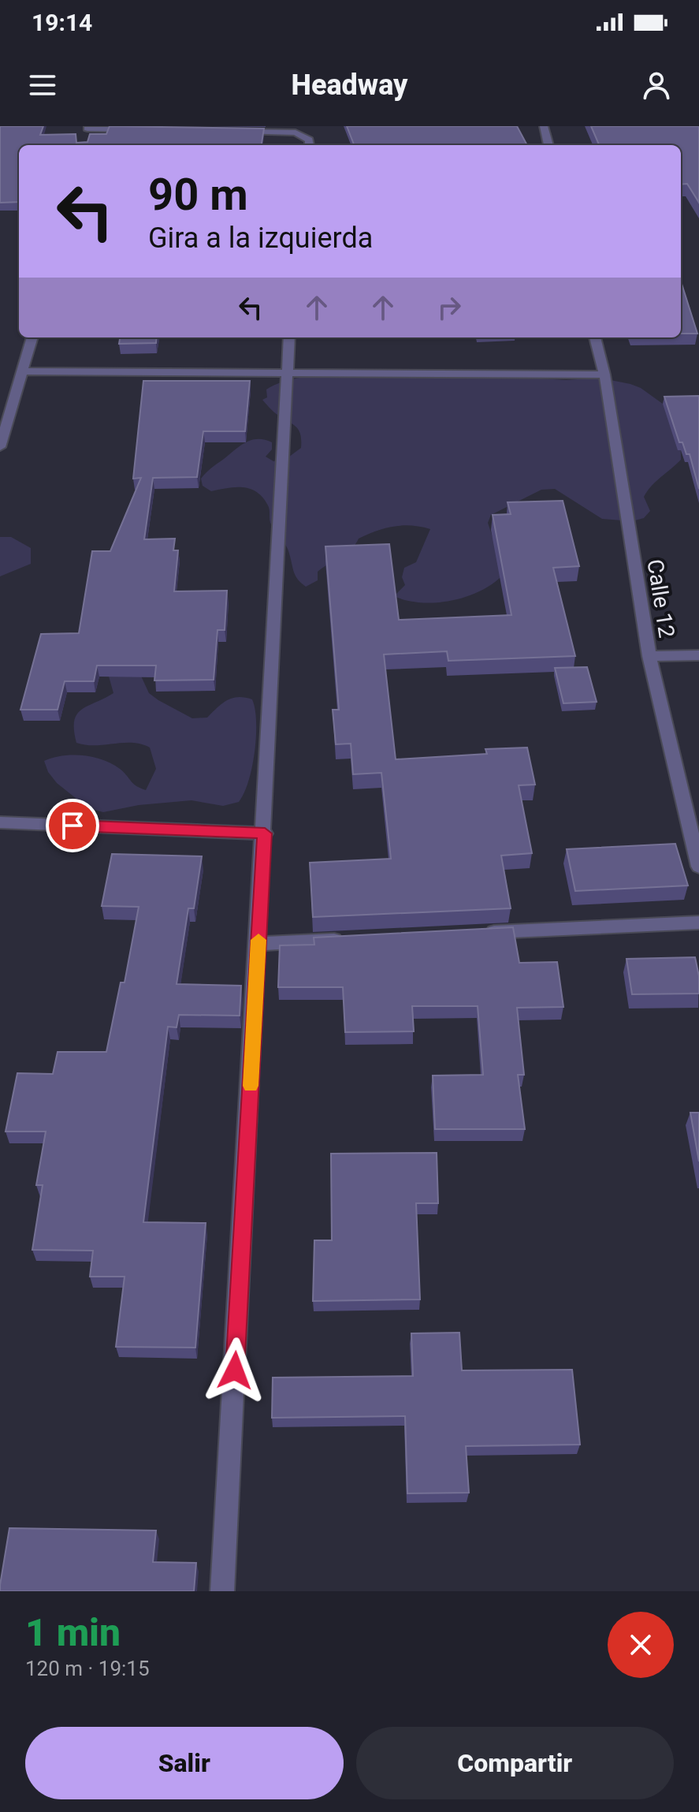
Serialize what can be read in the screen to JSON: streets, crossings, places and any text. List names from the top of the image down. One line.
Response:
{"streets":{"street":["Calle 12"]},"page":{"status":"19:14","header":"Headway","turn":["90 m","Gira a la izquierda"],"heading":["1 min","120 m · 19:15"],"buttons":["Salir","Compartir"]}}
